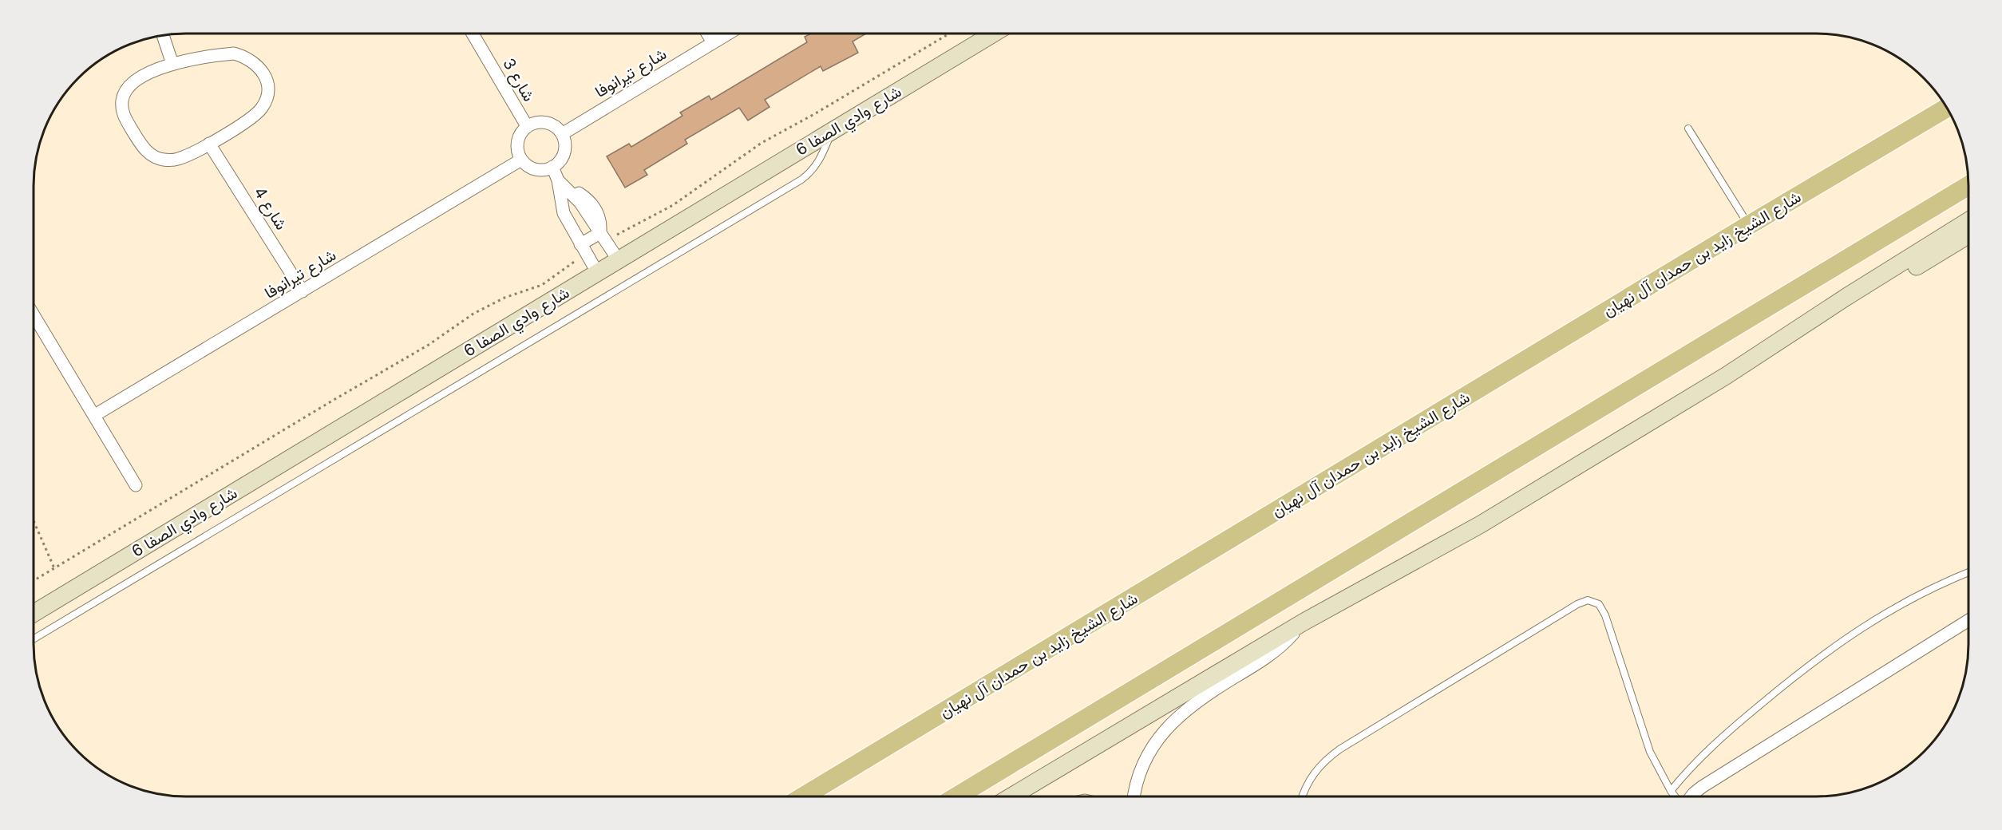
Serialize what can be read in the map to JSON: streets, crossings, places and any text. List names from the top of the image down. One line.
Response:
{"streets":{"main road":["شارع الشيخ زايد بن حمدان آل نهيان"],"street":["شارع تيرانوفا","شارع 3","شارع وادي الصفا 6","شارع 4"]},"crossings":[["شارع تيرانوفا","شارع 3"],["شارع تيرانوفا","شارع 4"]]}
